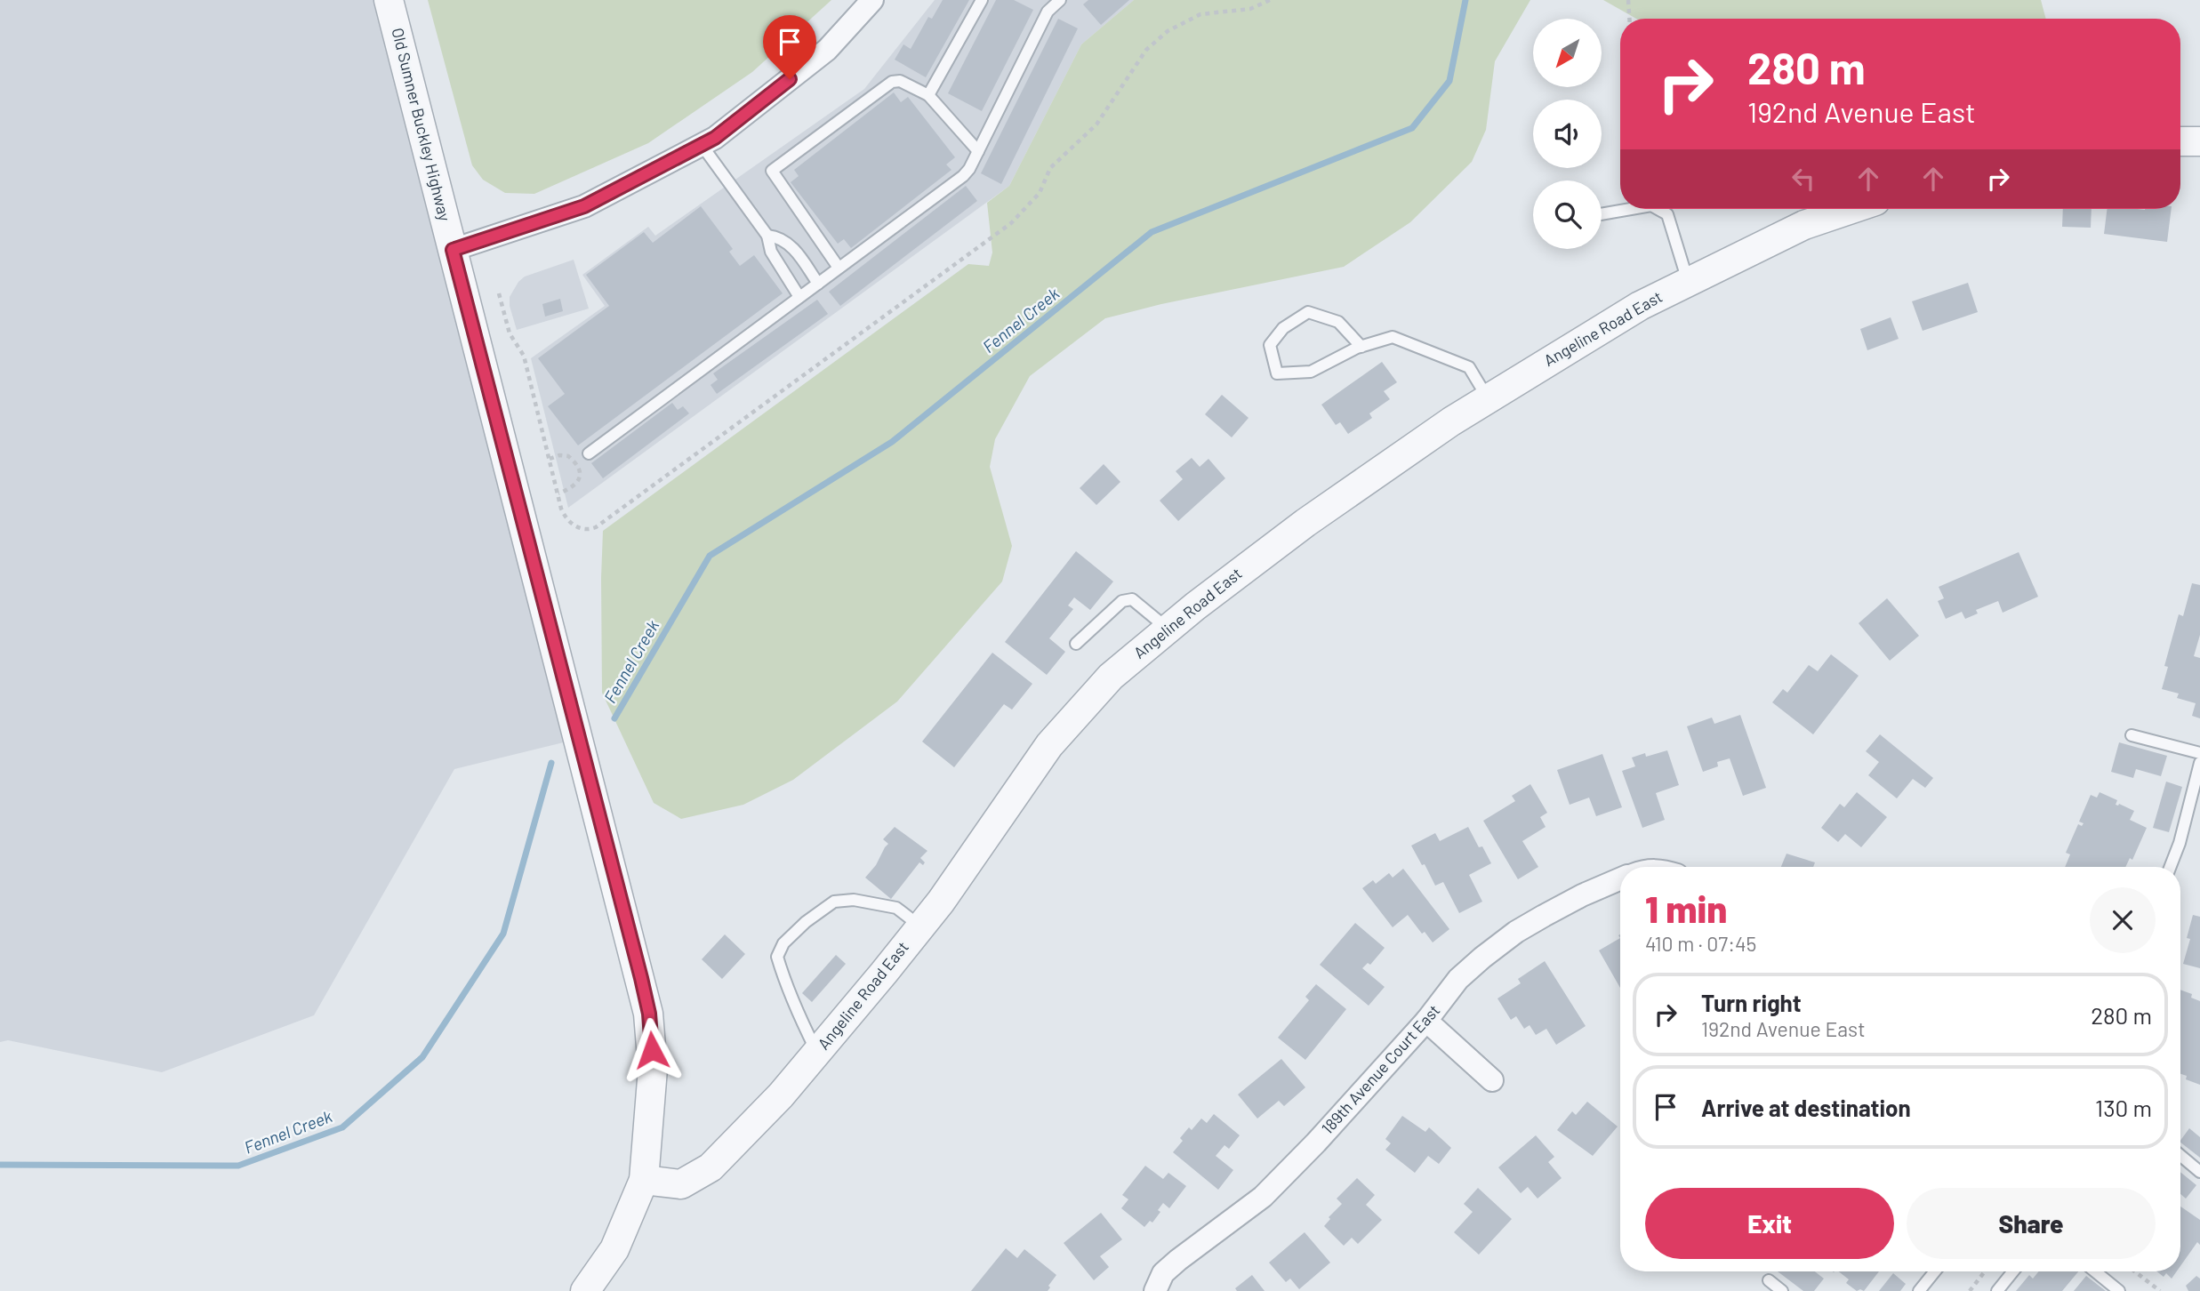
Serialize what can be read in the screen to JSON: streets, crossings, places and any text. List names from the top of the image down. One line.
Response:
{"streets":{"street":["Old Sumner Buckley Highway","Angeline Road East","189th Avenue Court East"]},"crossings":[["Old Sumner Buckley Highway","Angeline Road East"]],"water":["Fennel Creek"],"north":"bottom left","page":{"turn":["280 m","192nd Avenue East"],"heading":["1 min","410 m · 07:45"],"list":[{"name":"Turn right","note":"192nd Avenue East","value":"280 m"},{"name":"Arrive at destination","value":"130 m"}],"buttons":["Exit","Share"]}}
